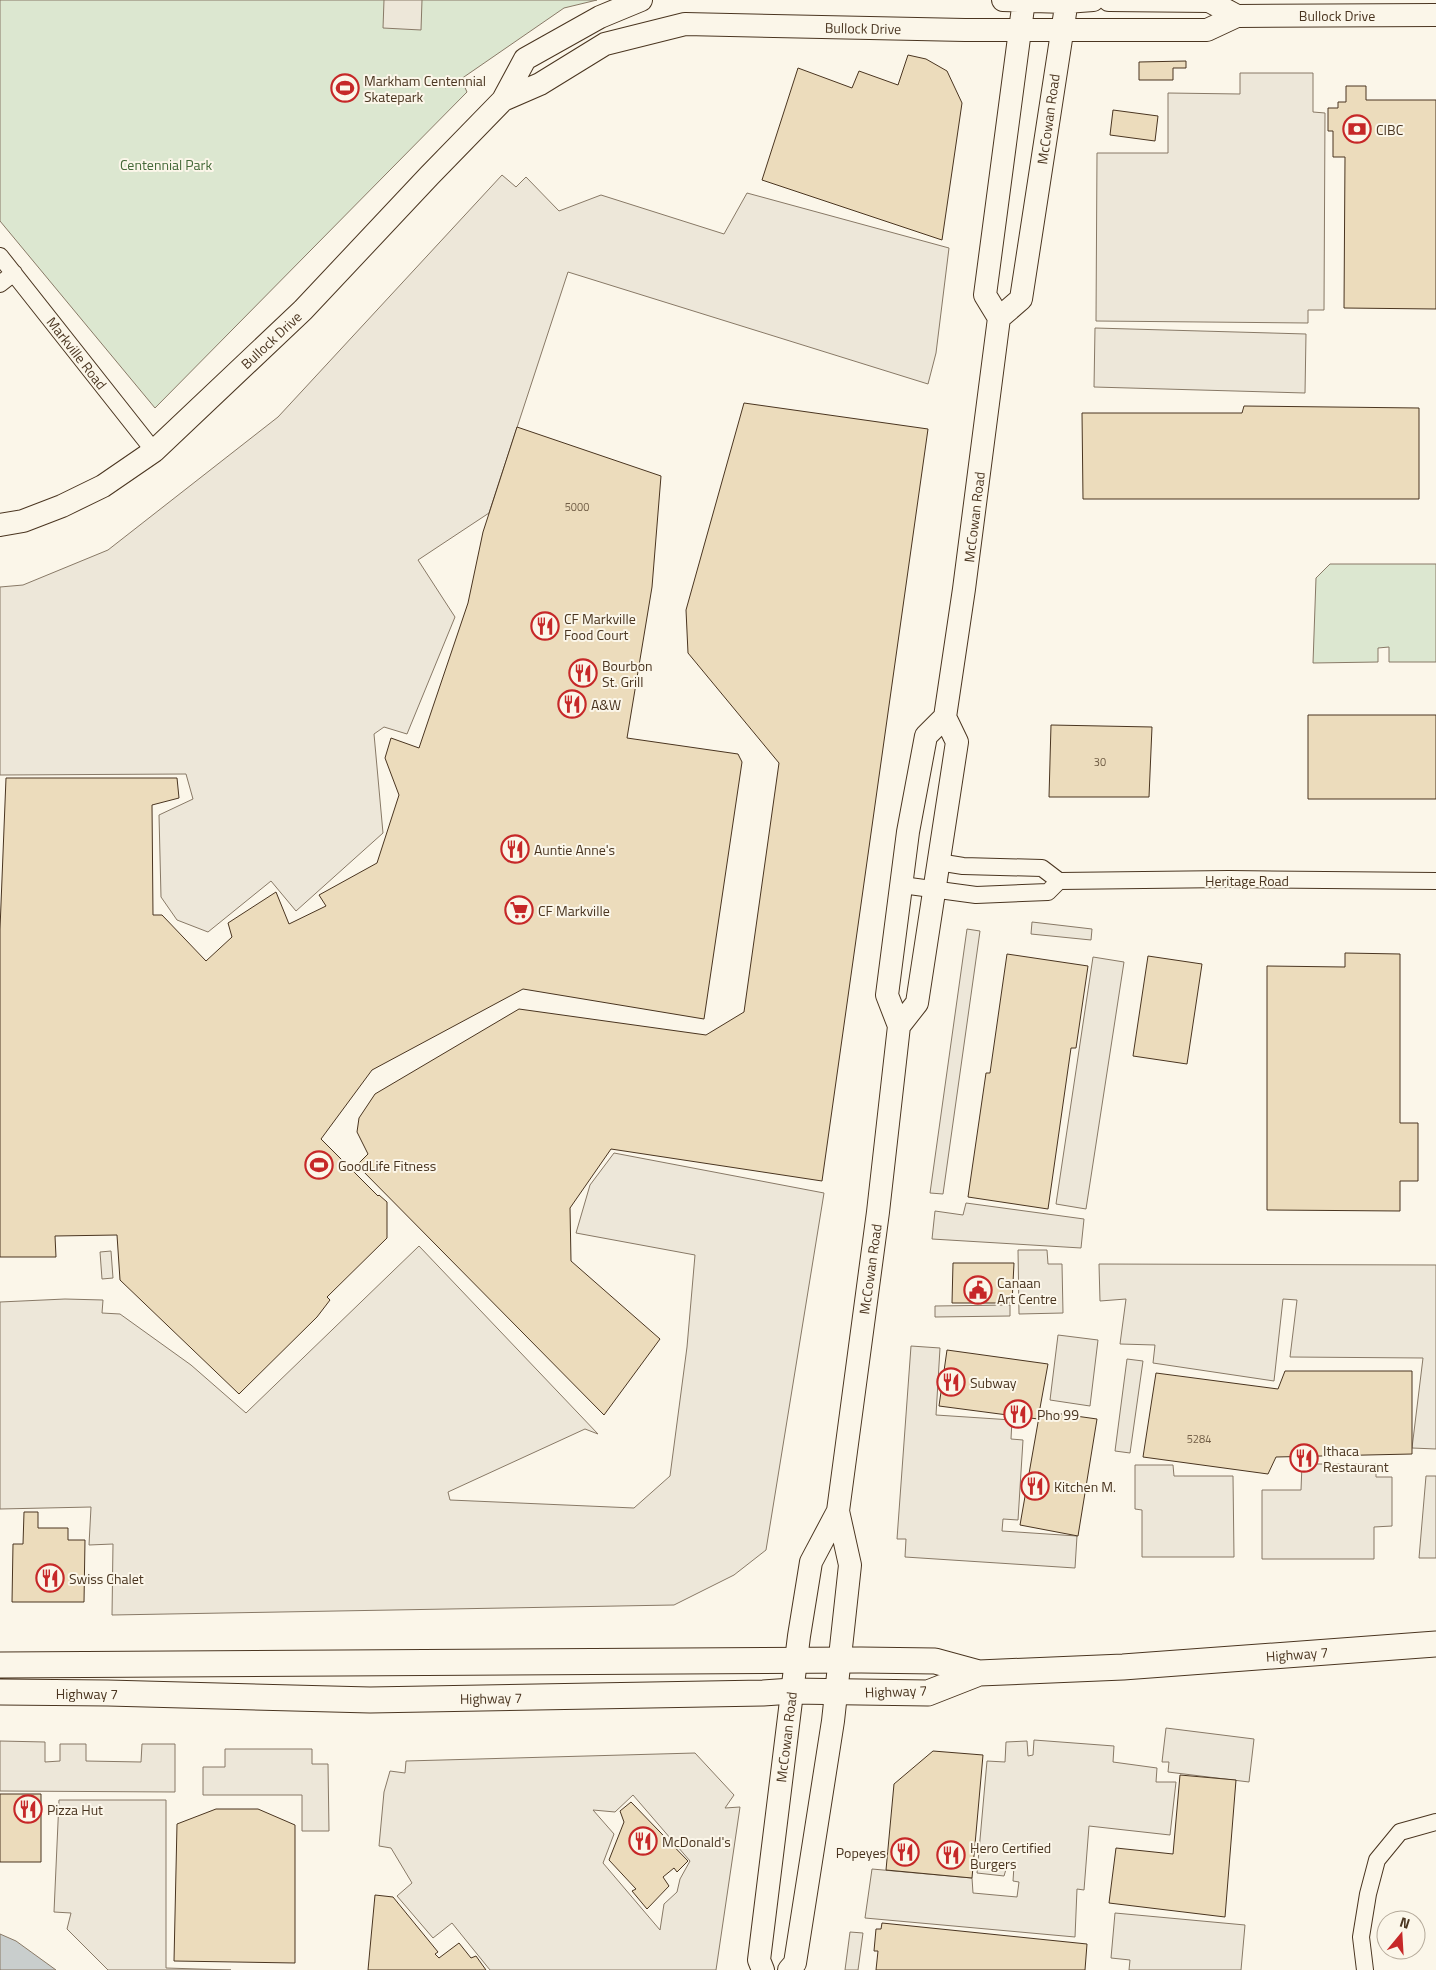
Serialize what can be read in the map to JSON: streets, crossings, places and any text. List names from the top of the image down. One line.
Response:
{"streets":{"main road":["Bullock Drive","McCowan Road","Highway 7"],"street":["Markville Road","Heritage Road"]},"crossings":[["Bullock Drive","McCowan Road"],["Bullock Drive","Markville Road"],["McCowan Road","Heritage Road"],["McCowan Road","Highway 7"]],"parks":["Centennial Park"],"places":{"sports":["Markham Centennial Skatepark","GoodLife Fitness"],"bank":["CIBC"],"restaurant":["CF Markville Food Court","Bourbon St. Grill","A&W","Auntie Anne's","Subway","Pho 99","Ithaca Restaurant","Kitchen M.","Swiss Chalet","Pizza Hut","McDonald's","Popeyes","Hero Certified Burgers"],"supermarket":["CF Markville"],"public building":["Canaan Art Centre"]},"house_numbers":["5000","30","5284"],"north":"top"}
